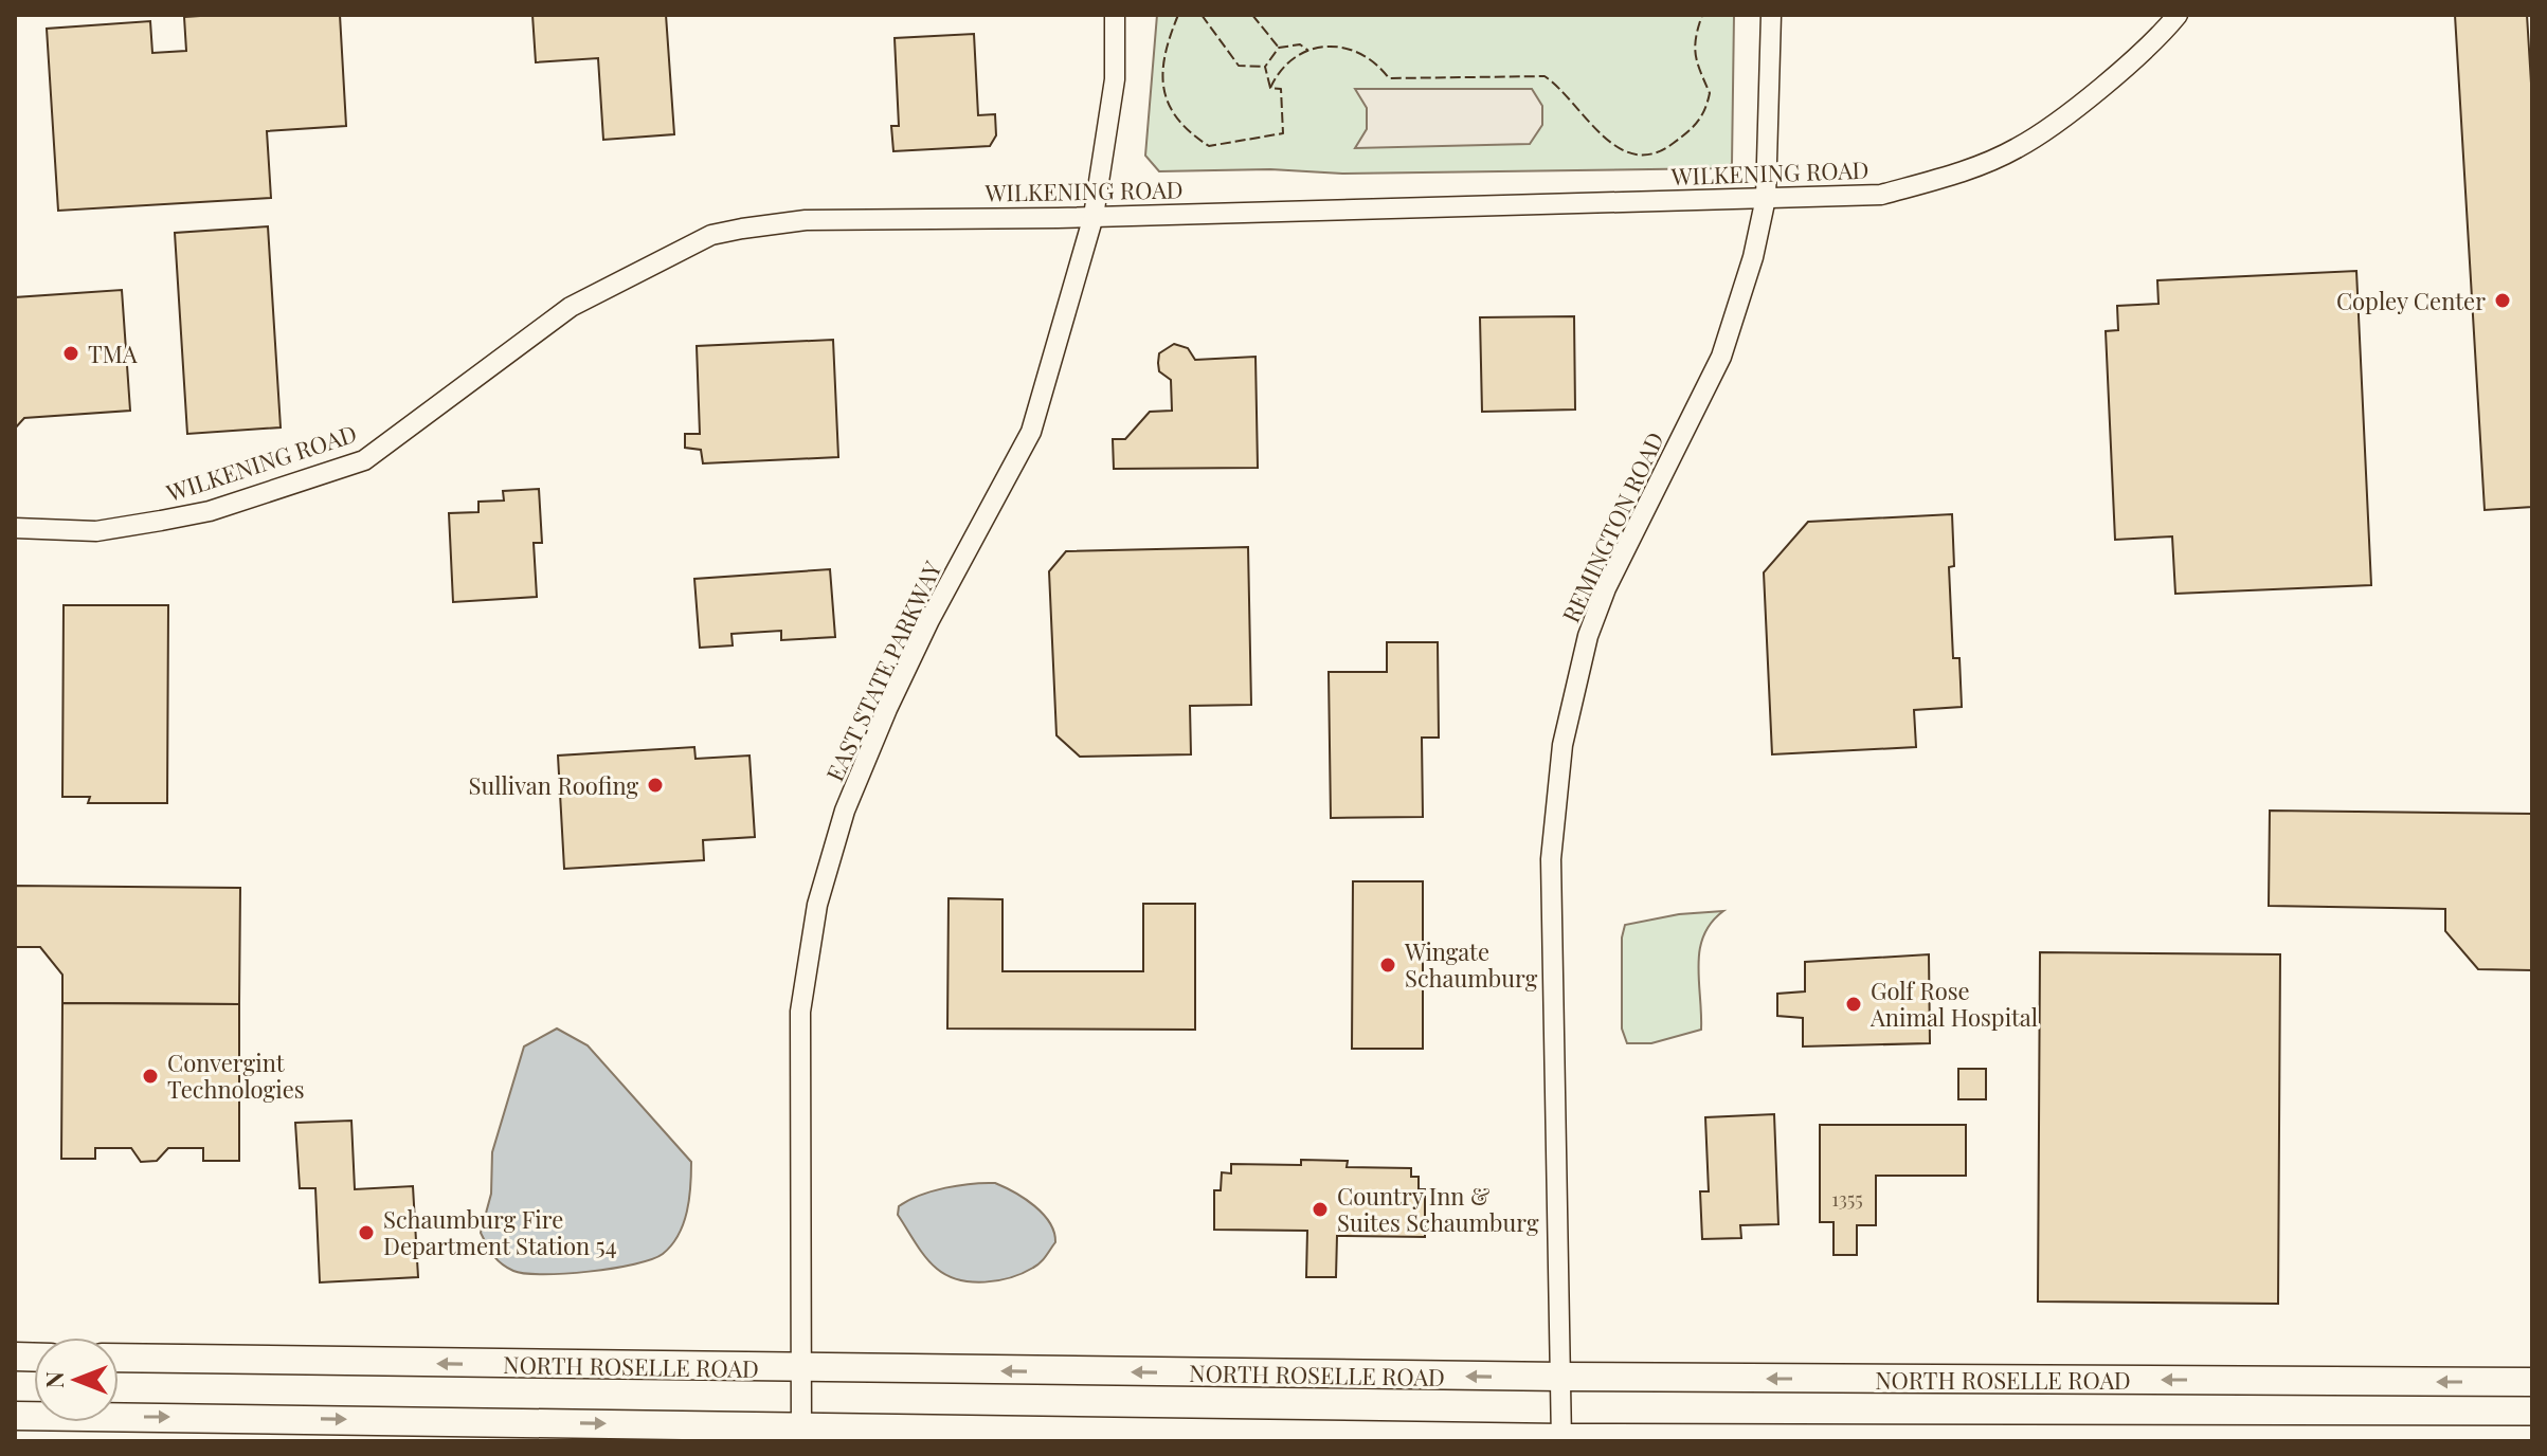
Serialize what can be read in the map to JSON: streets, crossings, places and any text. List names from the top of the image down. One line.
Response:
{"streets":{"main road":["NORTH ROSELLE ROAD"],"street":["WILKENING ROAD","REMINGTON ROAD","EAST STATE PARKWAY"]},"crossings":[["WILKENING ROAD","REMINGTON ROAD"],["WILKENING ROAD","EAST STATE PARKWAY"],["REMINGTON ROAD","NORTH ROSELLE ROAD"],["EAST STATE PARKWAY","NORTH ROSELLE ROAD"]],"places":["Copley Center","TMA","Sullivan Roofing","Wingate Schaumburg","Golf Rose Animal Hospital","Convergint Technologies","Country Inn & Suites Schaumburg","Schaumburg Fire Department Station 54"],"house_numbers":["1355"],"north":"left"}
